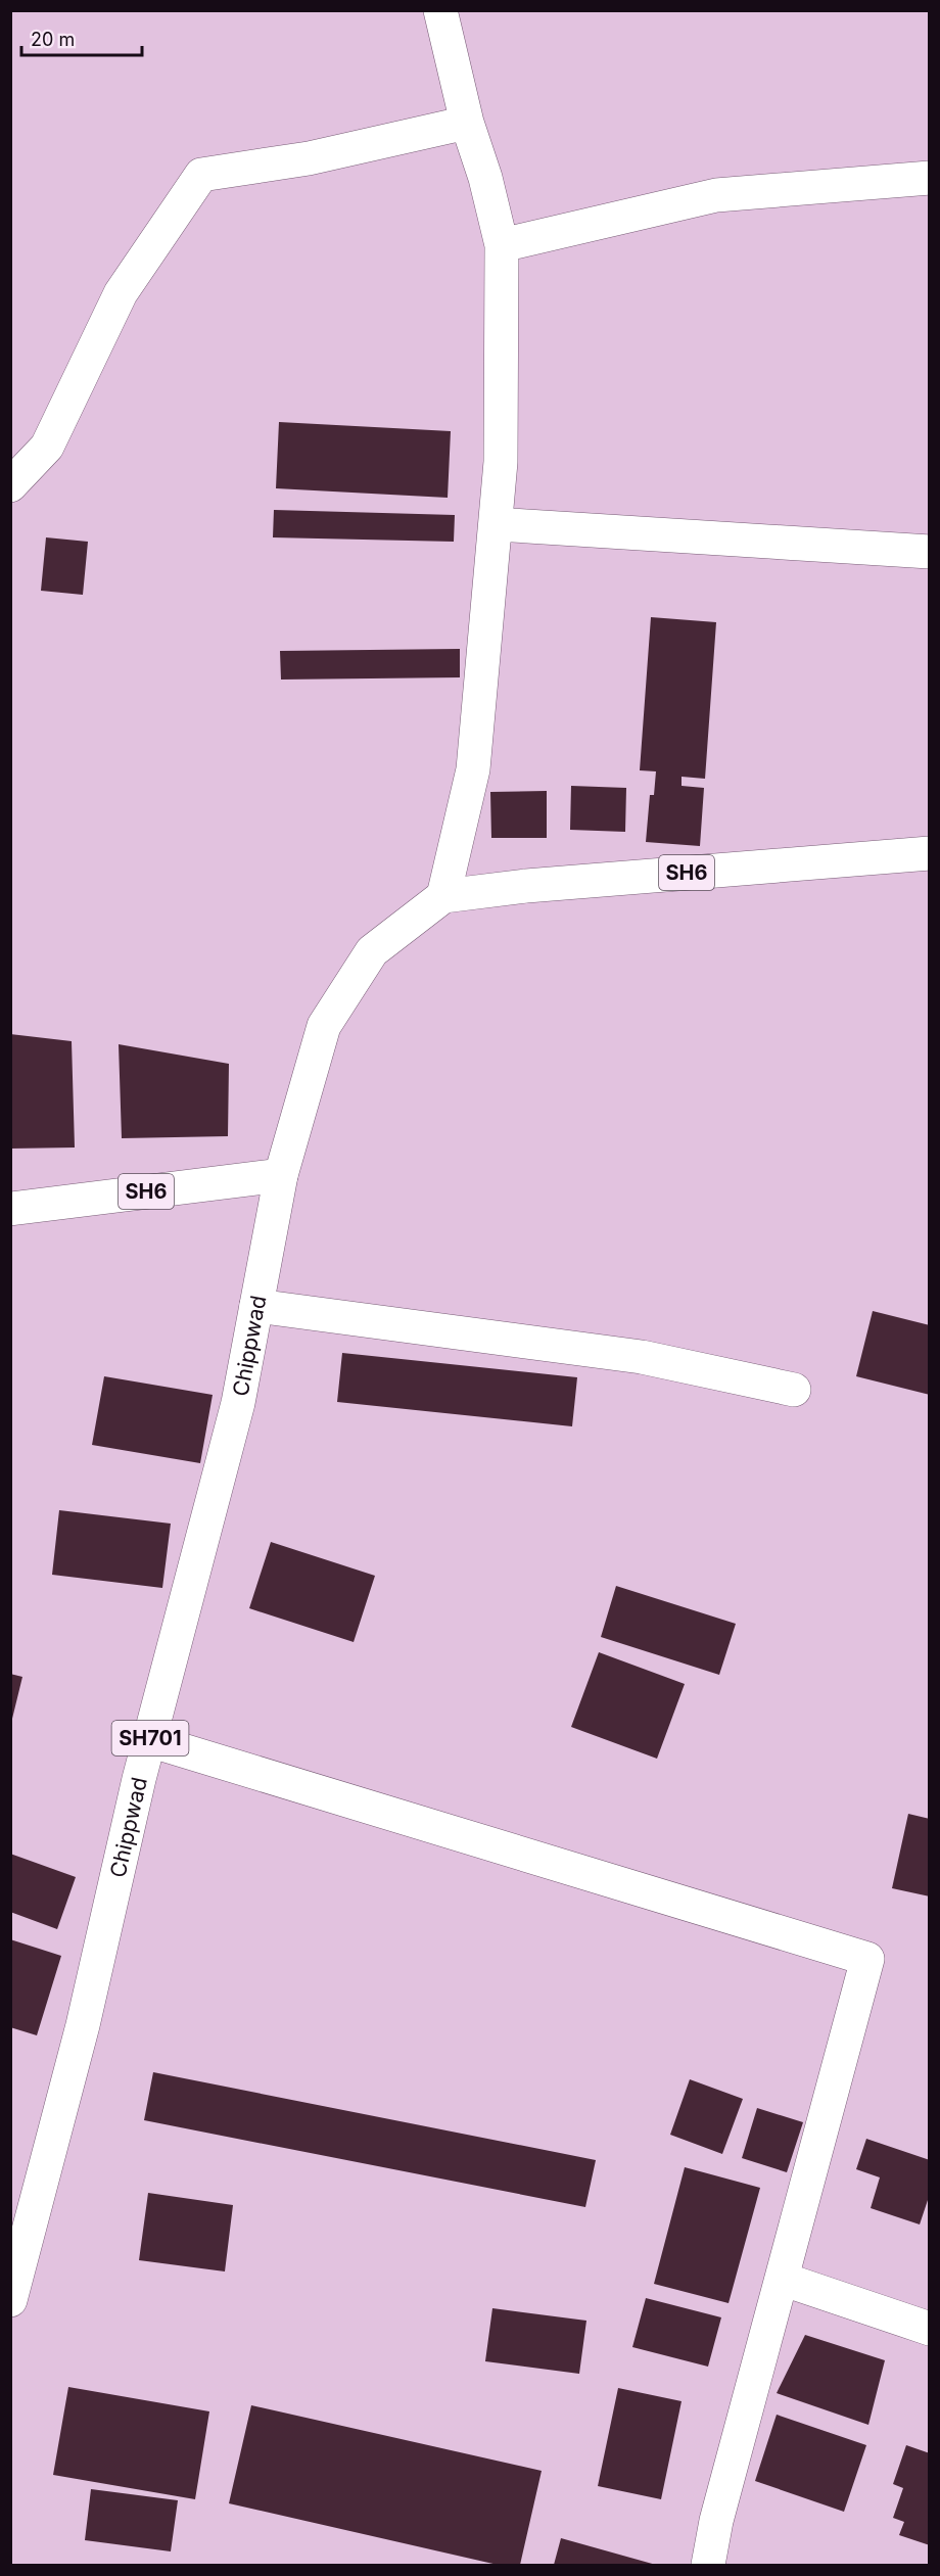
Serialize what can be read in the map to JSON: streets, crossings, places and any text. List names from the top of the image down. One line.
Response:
{"streets":{"street":["SH6","Chippwad","SH701"]},"crossings":[["SH6","Chippwad"]],"scale_bar":"20 m"}
